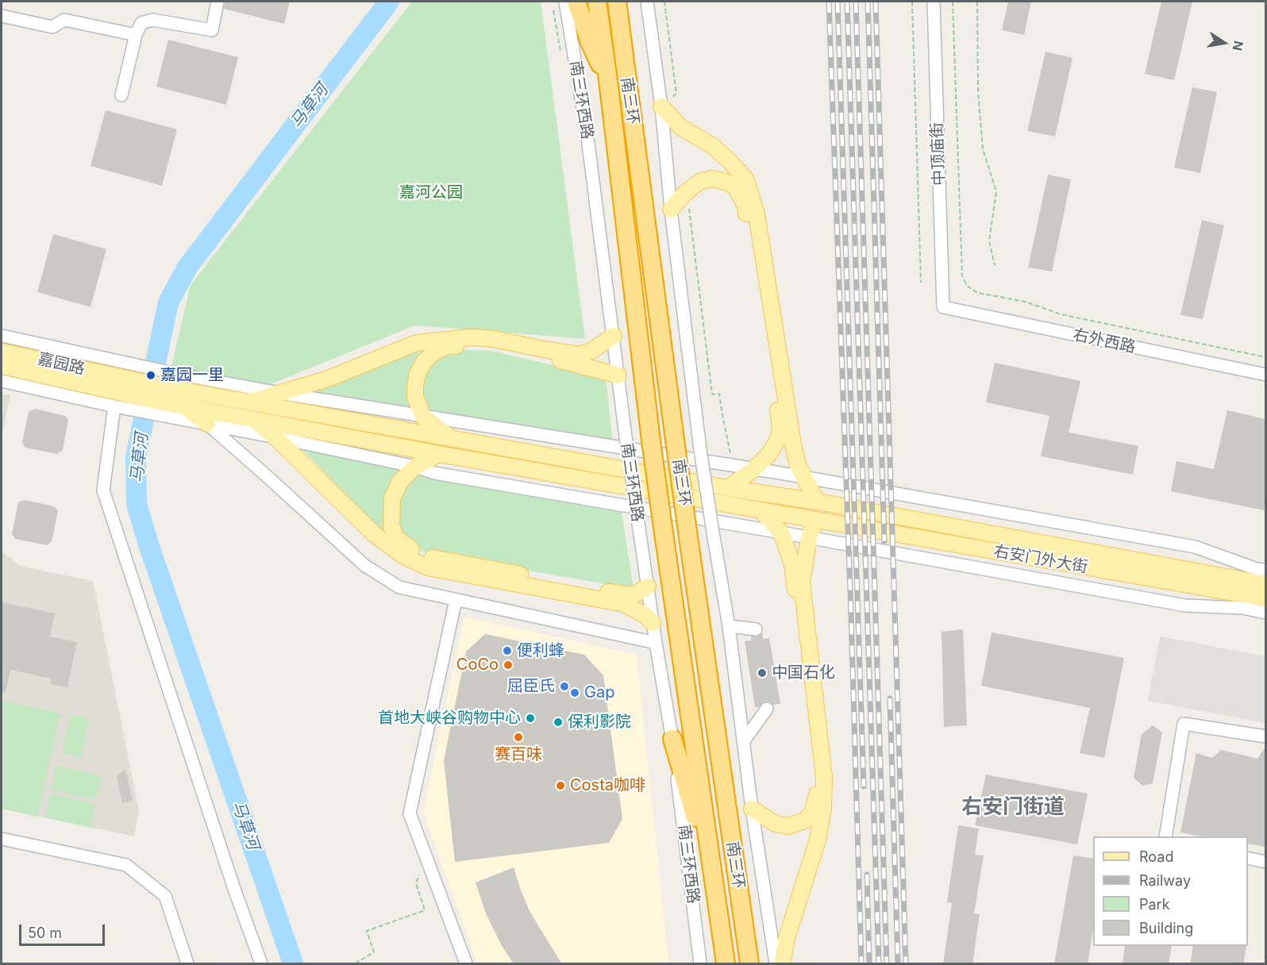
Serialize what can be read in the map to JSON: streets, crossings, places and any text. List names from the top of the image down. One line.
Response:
{"streets":{"highway":["南三环"],"main road":["嘉园路","右安门外大街"],"street":["南三环西路","中顶庙街","右外西路"]},"crossings":[["中顶庙街","右外西路"]],"districts":["右安门街道"],"water":["马草河"],"parks":["嘉河公园"],"places":["嘉园一里","便利蜂","CoCo","中国石化","屈臣氏","Gap","首地大峡谷购物中心","保利影院","赛百味","Costa咖啡"],"legend":["Road","Railway","Park","Building"],"scale_bar":"50 m","north":"right"}
